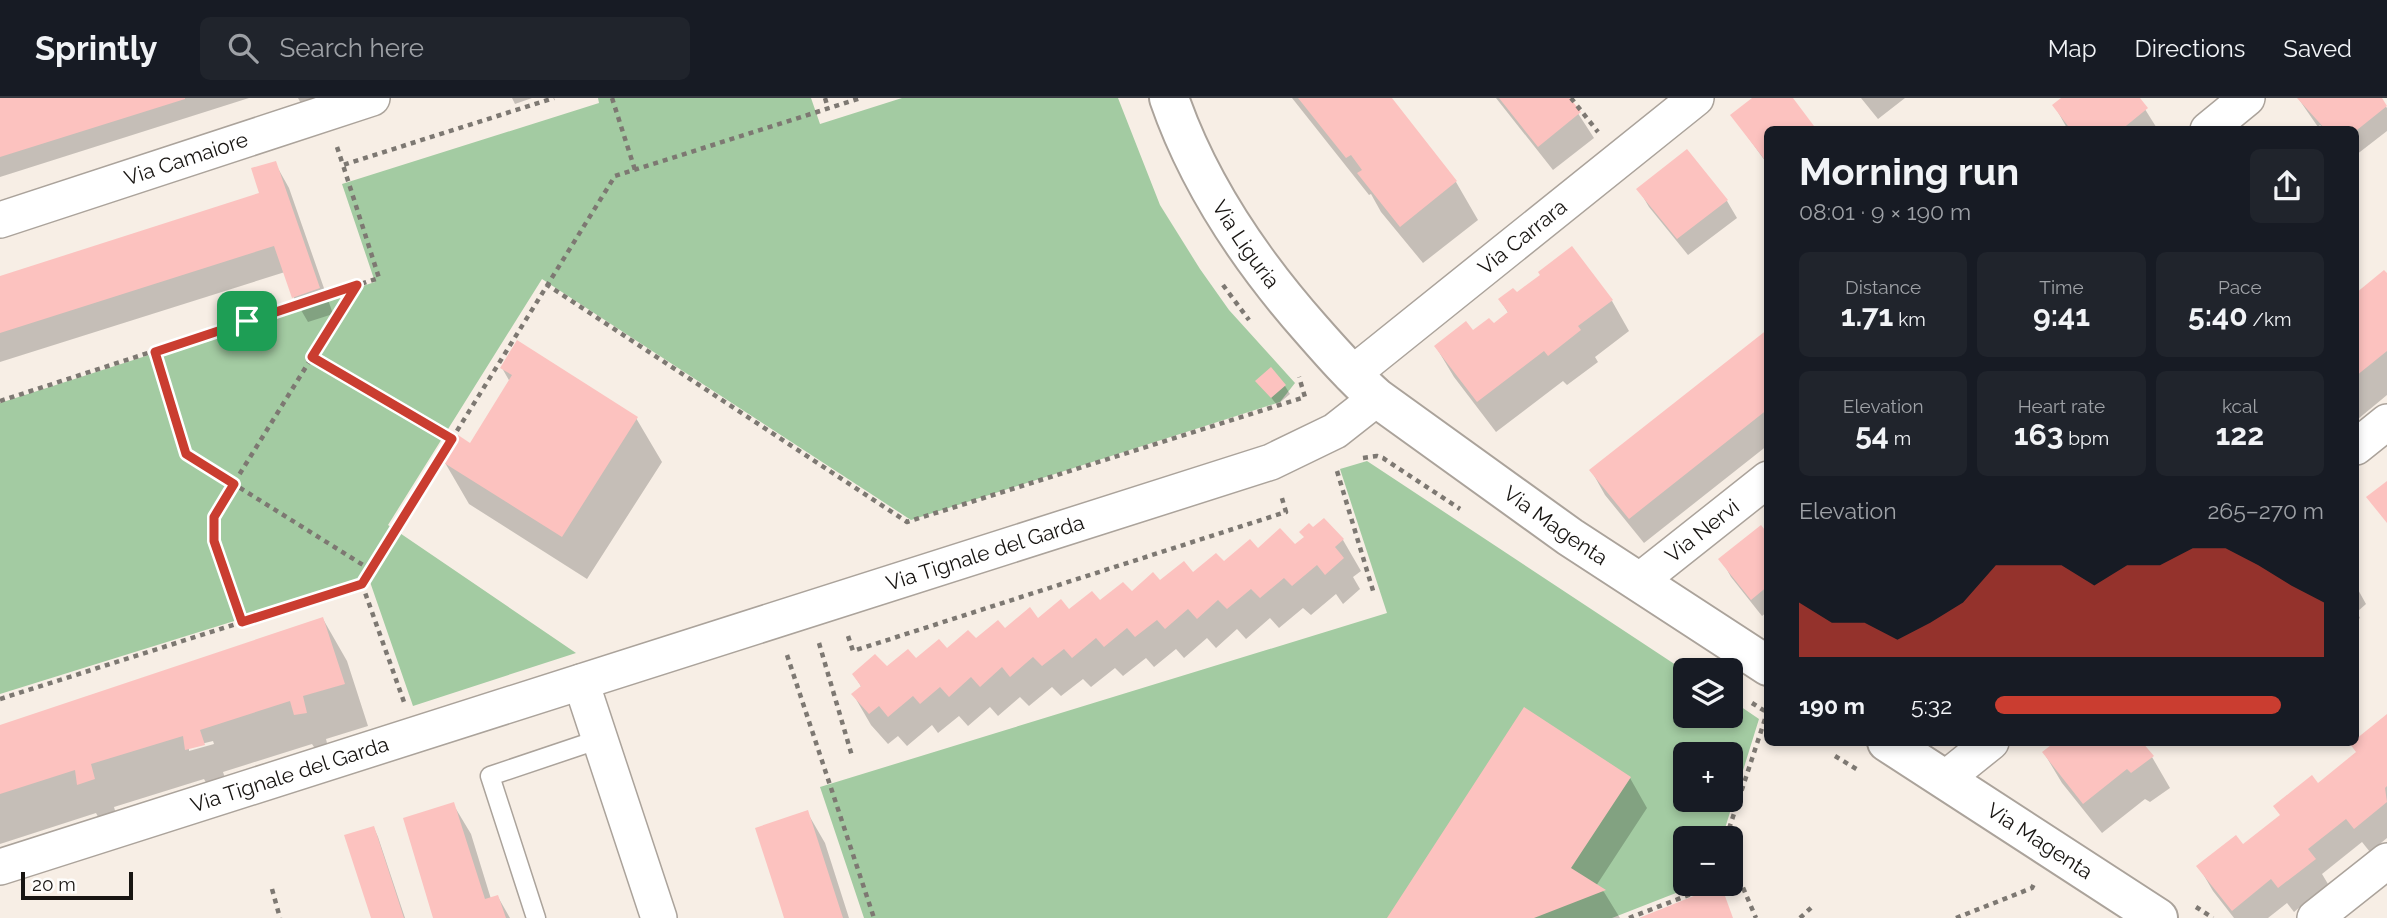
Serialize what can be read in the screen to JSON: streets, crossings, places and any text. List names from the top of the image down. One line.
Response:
{"streets":{"street":["Via Camaiore","Via Carrara","Via Liguria","Via Magenta","Via Nervi","Via Tignale del Garda"]},"crossings":[["Via Carrara","Via Liguria"],["Via Carrara","Via Magenta"],["Via Carrara","Via Tignale del Garda"],["Via Liguria","Via Magenta"],["Via Liguria","Via Tignale del Garda"],["Via Magenta","Via Nervi"],["Via Magenta","Via Tignale del Garda"]],"scale_bar":"20 m","page":{"header":"Sprintly","search":"Search here","nav":["Map","Directions","Saved"],"heading":["Morning run","08:01 · 9 × 190 m"],"stats":[["Distance","1.71 km"],["Time","9:41"],["Pace","5:40 /km"],["Elevation","54 m"],["Heart rate","163 bpm"],["kcal","122"]],"chart":["Elevation","265–270 m"],"map_buttons":["+","−"],"list":[{"name":"190 m","note":"5:32"}],"scale":"20 m"}}
